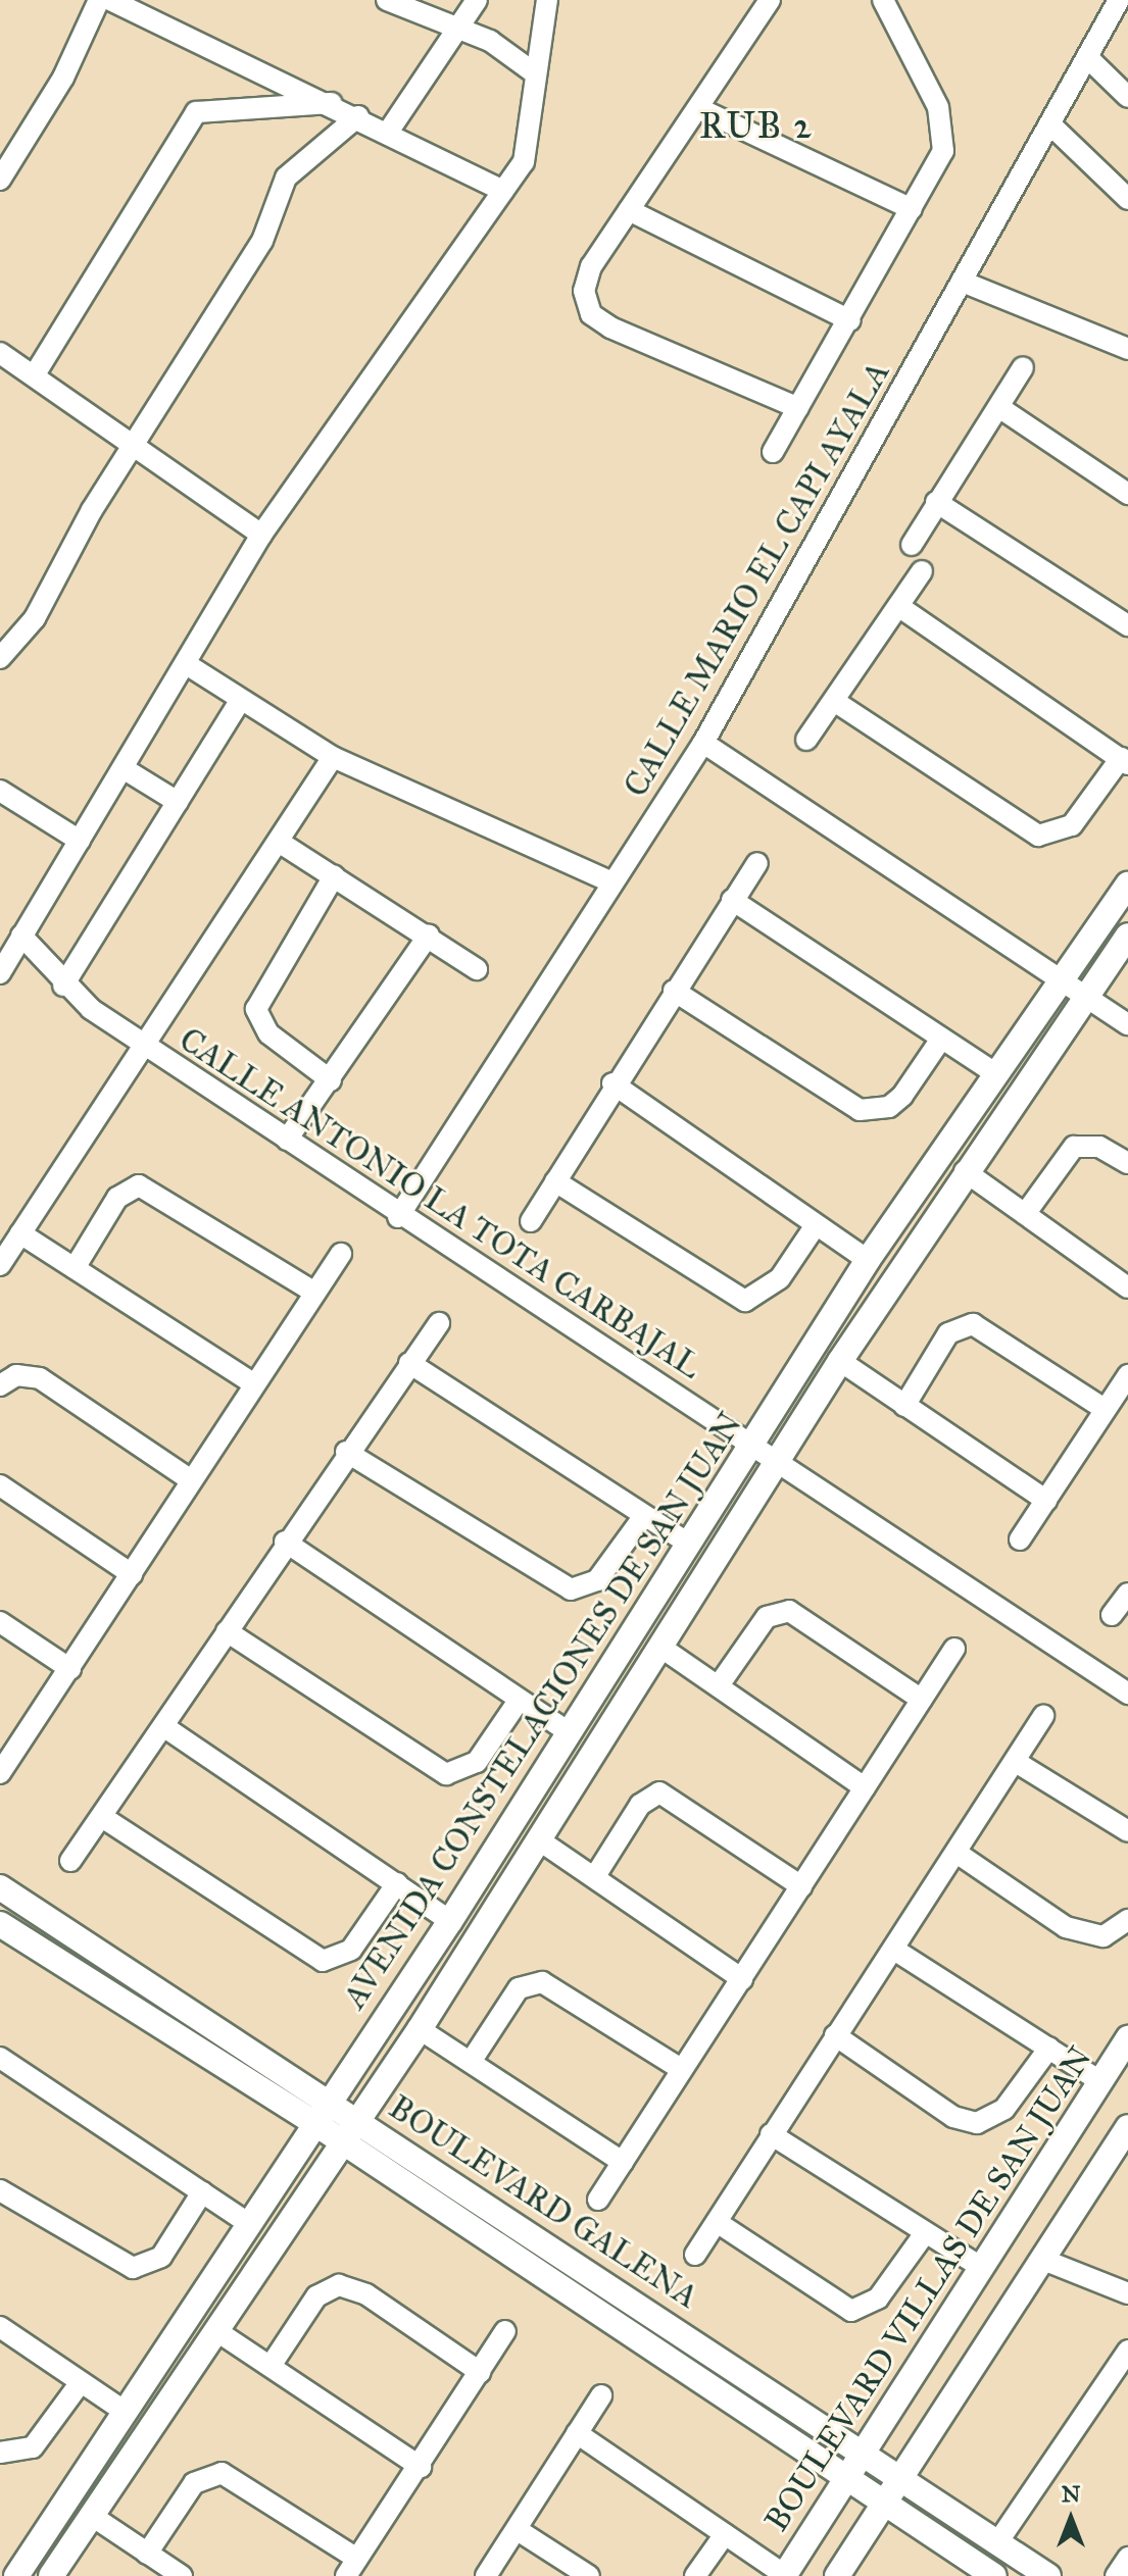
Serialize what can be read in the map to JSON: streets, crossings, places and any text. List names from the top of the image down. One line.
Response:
{"streets":{"street":["CALLE MARIO EL CAPI AYALA","CALLE ANTONIO LA TOTA CARBAJAL","AVENIDA CONSTELACIONES DE SAN JUAN","BOULEVARD GALENA","BOULEVARD VILLAS DE SAN JUAN"]},"crossings":[["CALLE MARIO EL CAPI AYALA","CALLE ANTONIO LA TOTA CARBAJAL"],["CALLE ANTONIO LA TOTA CARBAJAL","AVENIDA CONSTELACIONES DE SAN JUAN"],["AVENIDA CONSTELACIONES DE SAN JUAN","BOULEVARD GALENA"],["BOULEVARD GALENA","BOULEVARD VILLAS DE SAN JUAN"]],"districts":["RUB 2"],"north":"top"}
